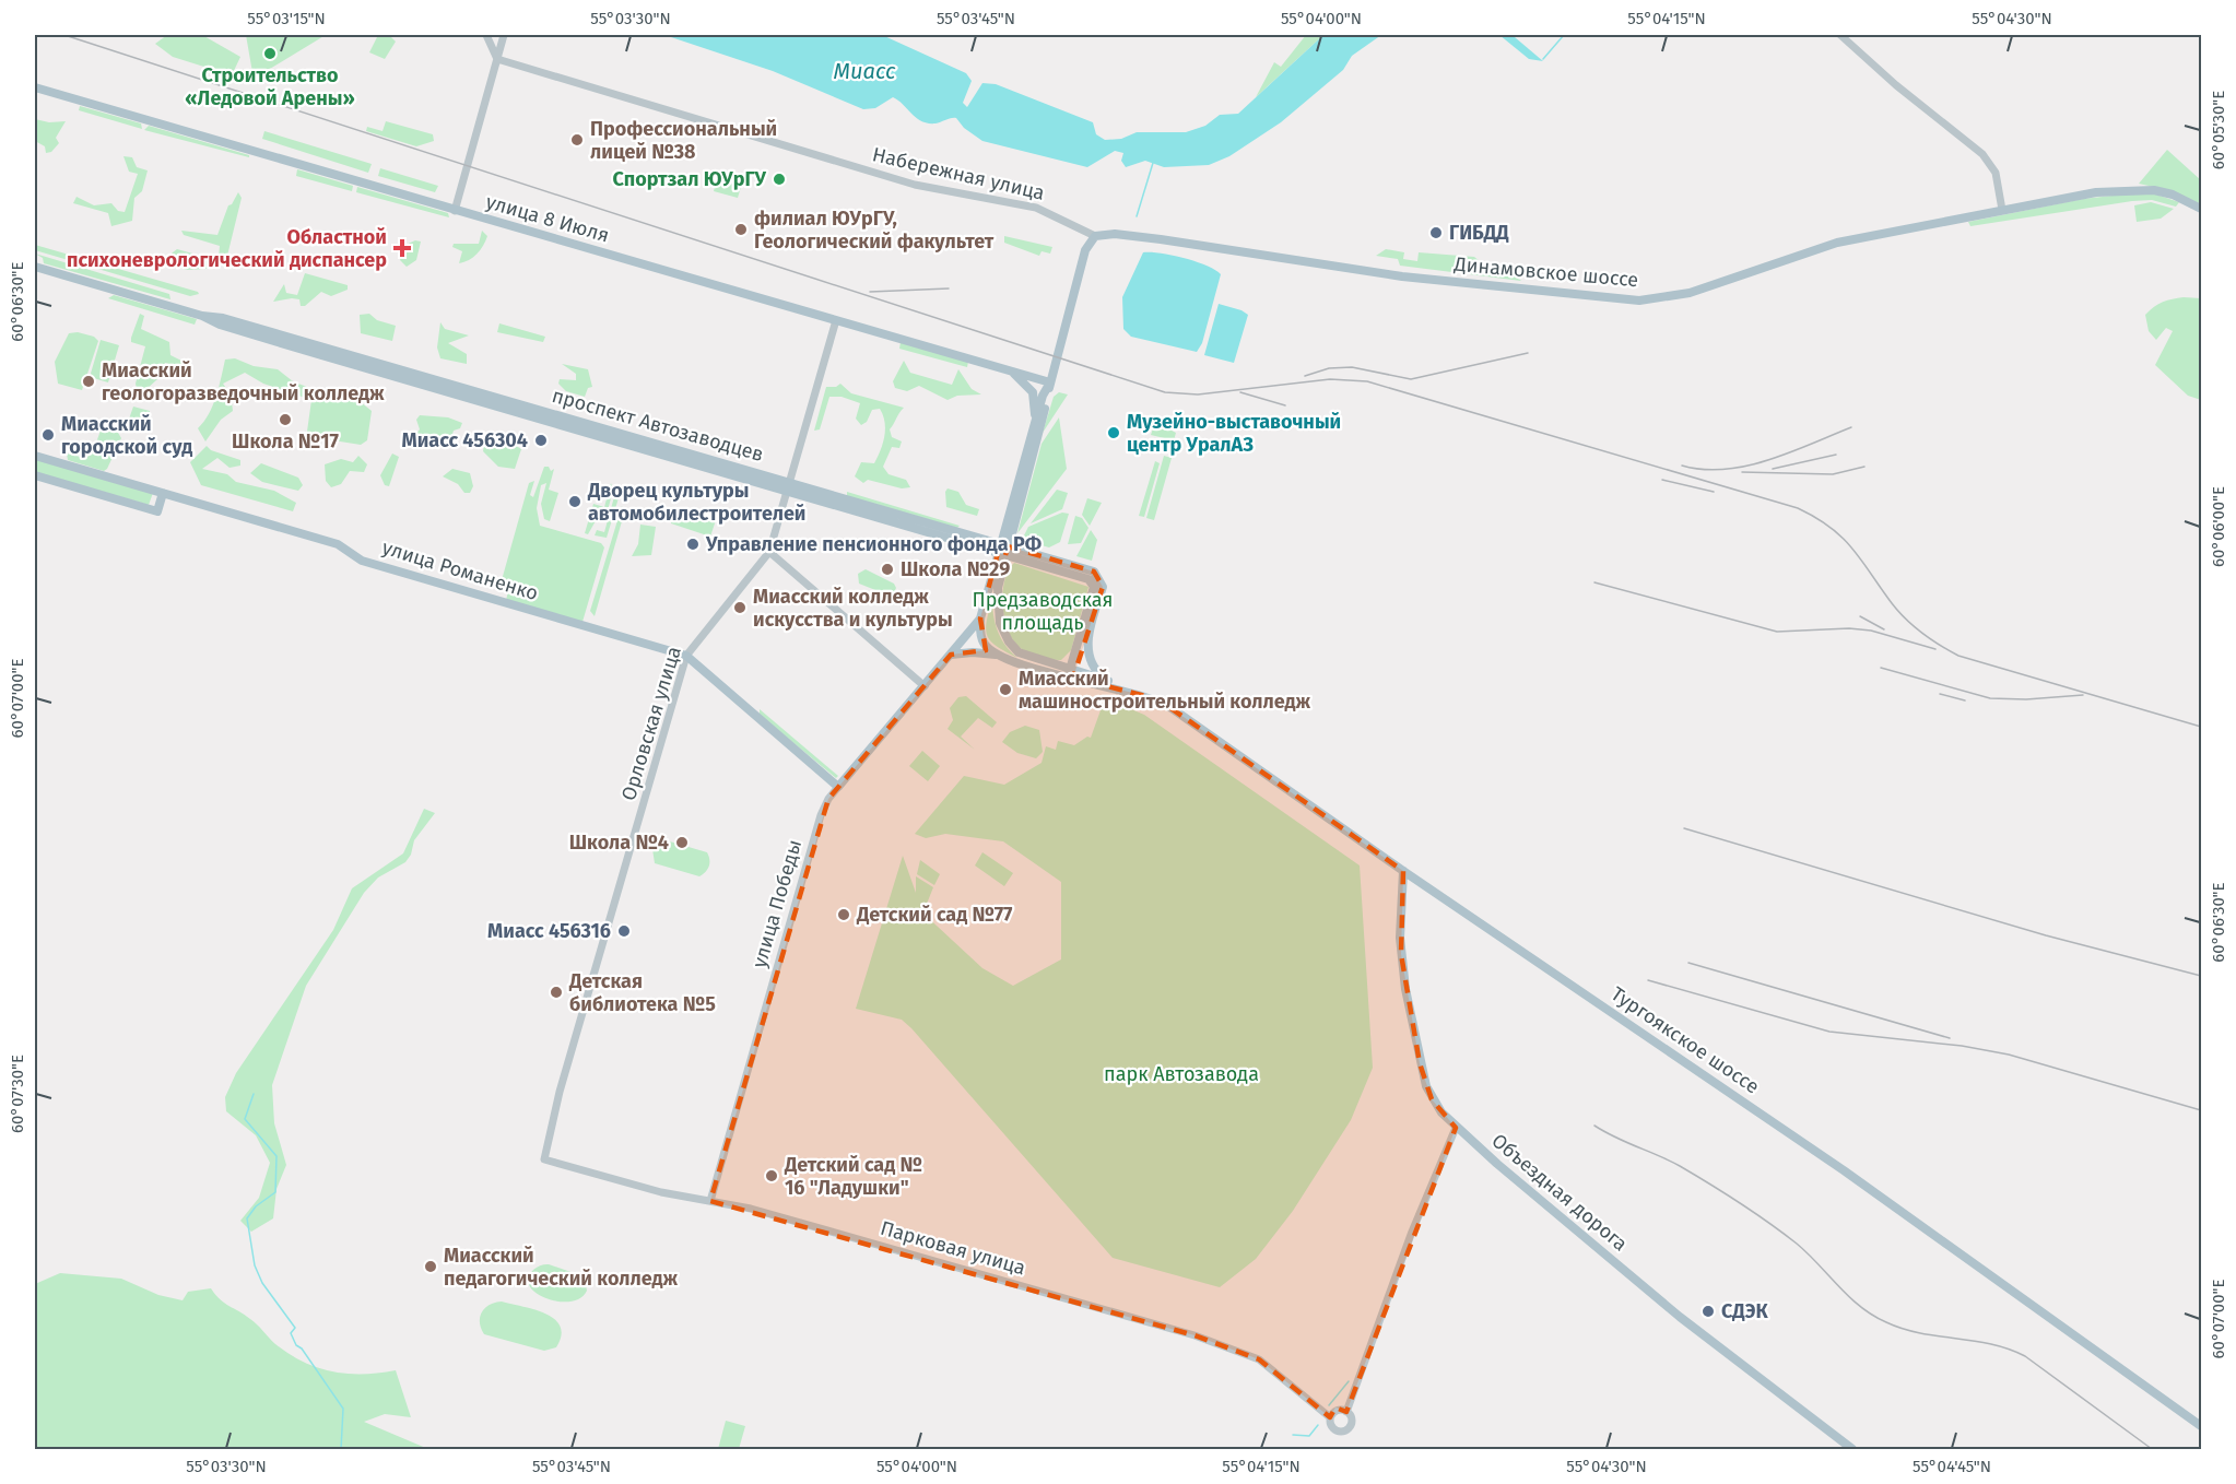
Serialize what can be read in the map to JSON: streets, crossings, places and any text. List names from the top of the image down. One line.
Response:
{"streets":{"main road":["улица 8 Июля","Динамовское шоссе","проспект Автозаводцев","улица Романенко","улица Победы","Тургоякское шоссе","Объездная дорога"],"street":["Набережная улица","Орловская улица","Парковая улица"]},"crossings":[["Набережная улица","Динамовское шоссе"],["улица 8 Июля","Орловская улица"],["проспект Автозаводцев","Орловская улица"],["улица Романенко","Орловская улица"],["улица Романенко","улица Победы"],["Орловская улица","Парковая улица"],["улица Победы","Парковая улица"],["Тургоякское шоссе","Объездная дорога"]],"water":["Миасс"],"parks":["Предзаводская площадь","парк Автозавода"],"places":{"other":["Строительство «Ледовой Арены»","Профессиональный лицей №38","Спортзал ЮУрГУ","филиал ЮУрГУ, Геологический факультет","ГИБДД","Миасский геологоразведочный колледж","Школа №17","Музейно-выставочный центр УралАЗ","Миасский городской суд","Миасс 456304","Дворец культуры автомобилестроителей","Управление пенсионного фонда РФ","Школа №29","Миасский колледж искусства и культуры","Миасский машиностроительный колледж","Школа №4","Детский сад №77","Миасс 456316","Детская библиотека №5","Детский сад № 16 \"Ладушки\"","Миасский педагогический колледж","СДЭК"],"health":["Областной психоневрологический диспансер"]},"coordinates":["55°03'15\"N","55°03'30\"N","55°03'45\"N","55°04'00\"N","55°04'15\"N","55°04'30\"N","60°05'30\"E","60°06'30\"E","60°06'00\"E","60°07'00\"E","60°07'30\"E","55°04'45\"N"]}
